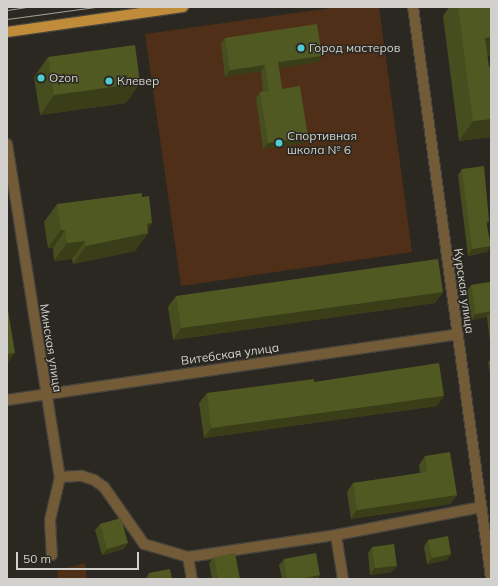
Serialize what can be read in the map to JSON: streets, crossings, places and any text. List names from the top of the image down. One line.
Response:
{"streets":{"street":["Курская улица","Минская улица","Витебская улица"]},"crossings":[["Курская улица","Витебская улица"],["Минская улица","Витебская улица"]],"places":["Город мастеров","Ozon","Клевер","Спортивная школа № 6"],"scale_bar":"50 m"}
